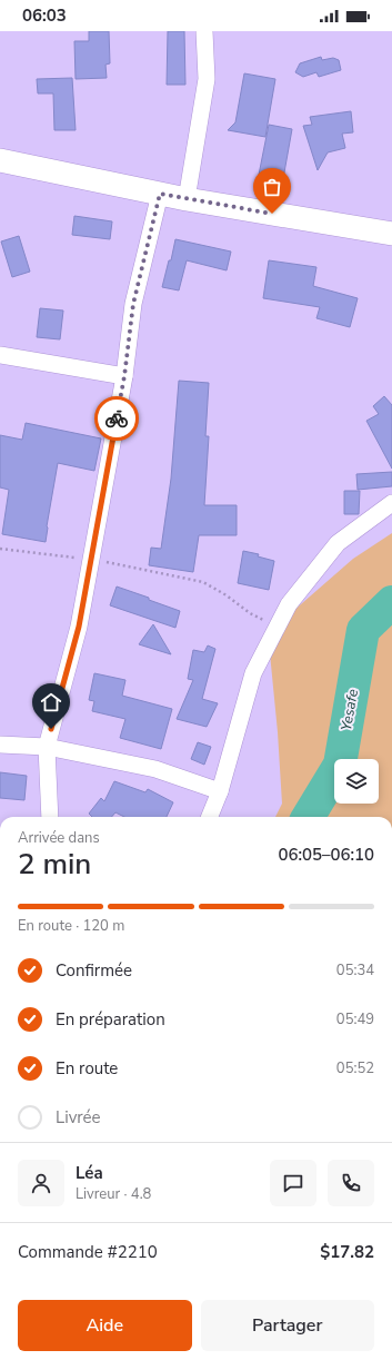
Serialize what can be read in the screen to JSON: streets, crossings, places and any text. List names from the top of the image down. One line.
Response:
{"water":["Yesafe"],"page":{"status":"06:03","heading":["2 min","Arrivée dans","06:05–06:10"],"panel":["Léa","Livreur · 4.8","Commande #2210","$17.82"],"bar":"En route · 120 m","list":[["Confirmée","05:34"],["En préparation","05:49"],["En route","05:52"],"Livrée"],"buttons":["Aide","Partager"]}}
